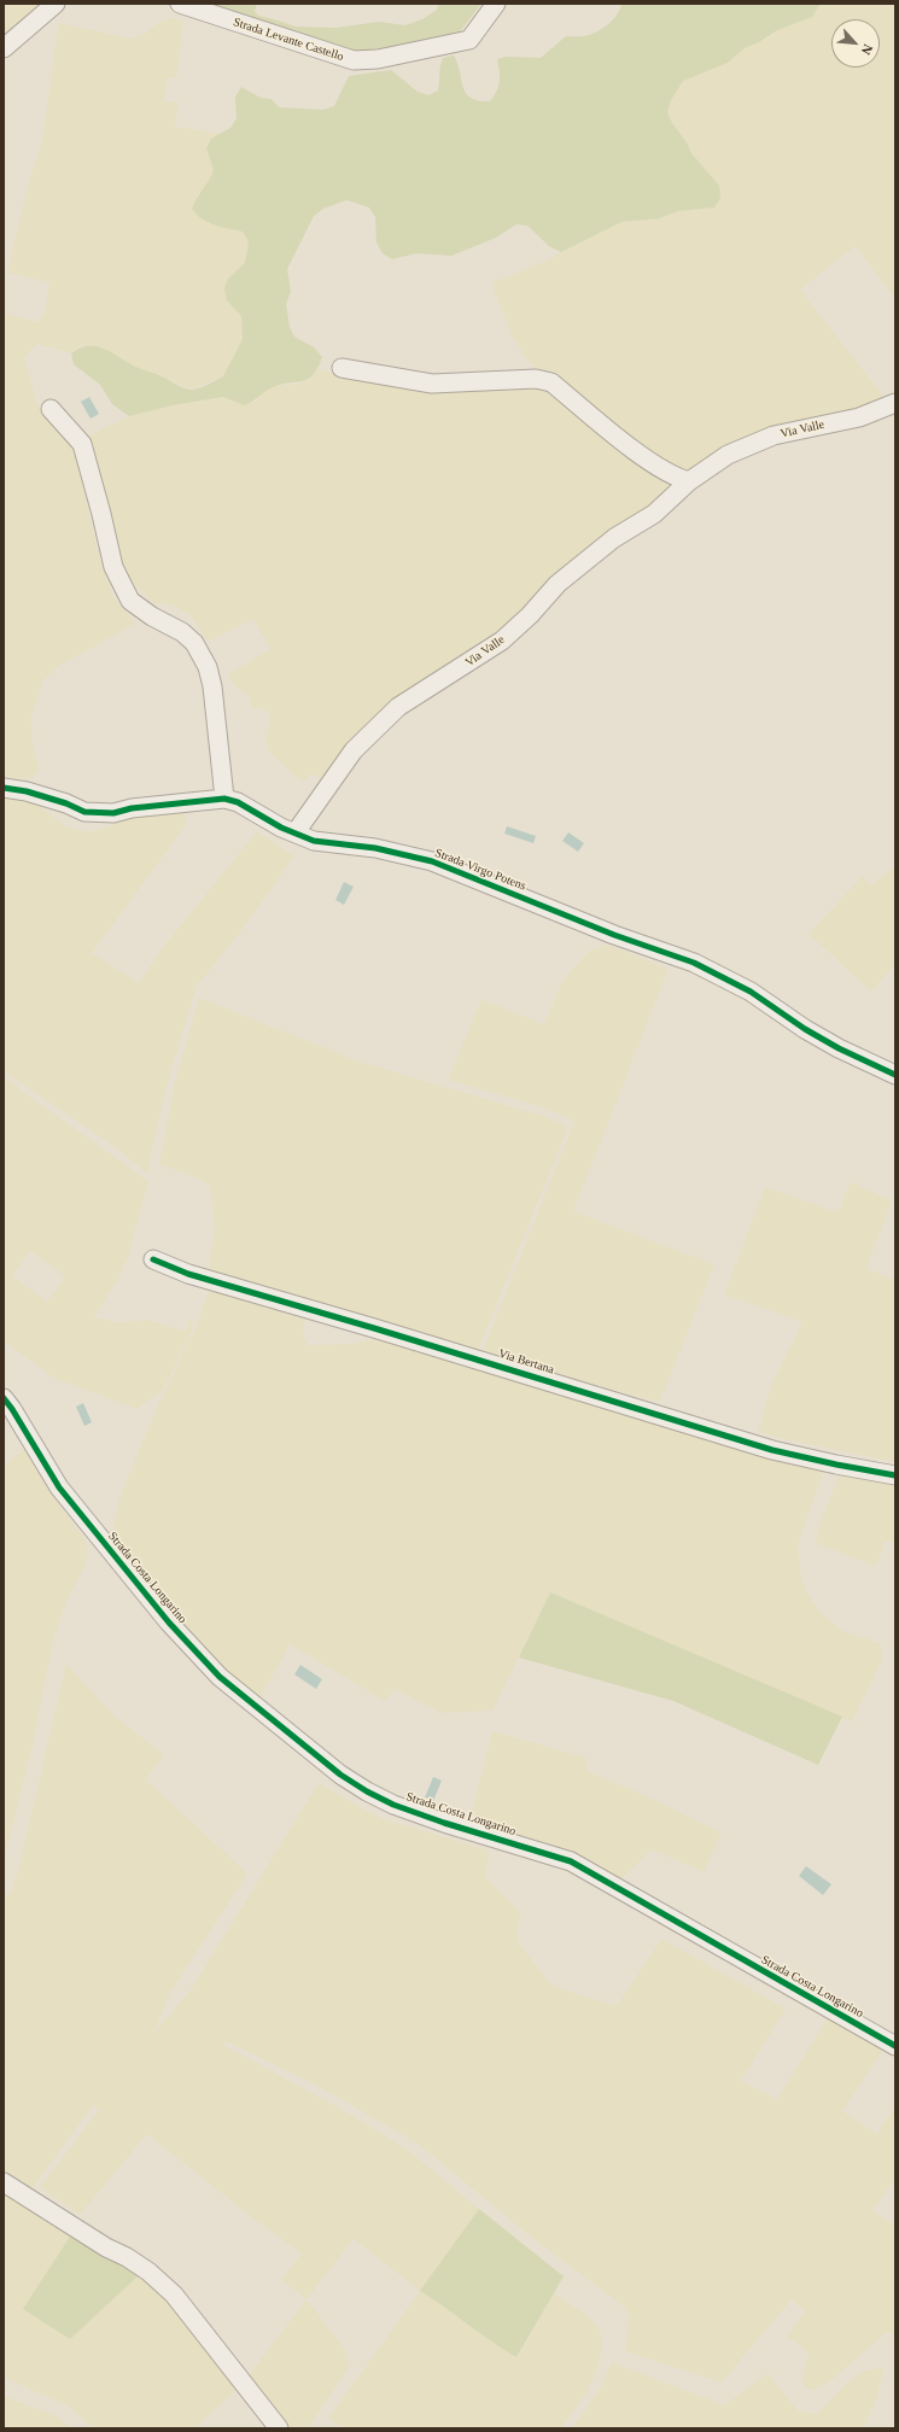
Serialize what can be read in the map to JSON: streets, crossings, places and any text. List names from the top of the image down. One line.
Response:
{"streets":{"street":["Strada Levante Castello","Via Valle","Strada Virgo Potens","Via Bertana","Strada Costa Longarino"]},"crossings":[["Via Valle","Strada Virgo Potens"]],"north":"bottom right"}
